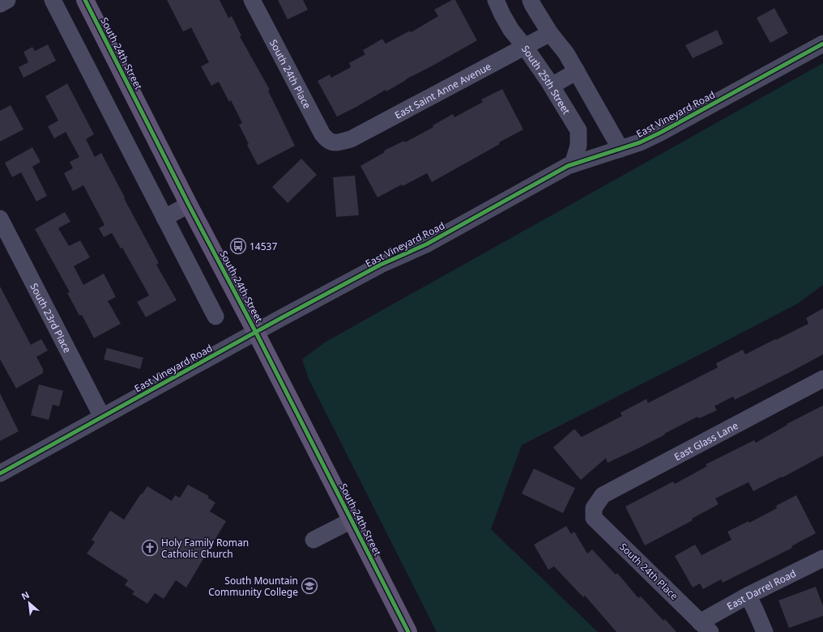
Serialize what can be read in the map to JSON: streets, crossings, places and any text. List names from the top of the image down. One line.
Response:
{"streets":{"main road":["South 24th Street"],"street":["South 24th Place","South 25th Street","East Saint Anne Avenue","East Vineyard Road","South 23rd Place","East Glass Lane","East Darrel Road"]},"crossings":[["South 24th Street","East Vineyard Road"],["South 24th Place","East Saint Anne Avenue"],["South 24th Place","East Glass Lane"],["South 24th Place","East Darrel Road"],["South 25th Street","East Saint Anne Avenue"],["South 25th Street","East Vineyard Road"],["East Vineyard Road","South 23rd Place"]],"places":{"bus stop":["14537"],"church":["Holy Family Roman Catholic Church"],"school or university":["South Mountain Community College"]},"north":"top left"}
